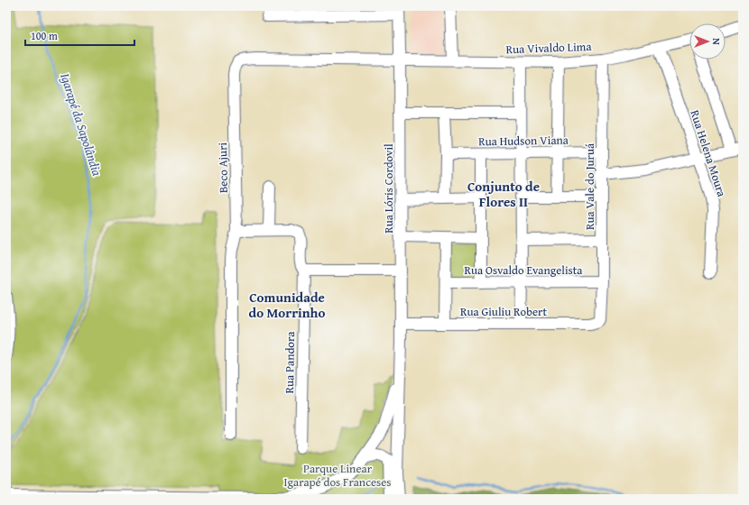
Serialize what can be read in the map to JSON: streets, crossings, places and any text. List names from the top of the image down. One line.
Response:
{"streets":{"street":["Rua Vivaldo Lima","Rua Hudson Viana","Rua Helena Moura","Beco Ajuri","Rua Vale do Juruá","Rua Lóris Cordovil","Rua Osvaldo Evangelista","Rua Giuliu Robert","Rua Pandora"]},"crossings":[["Rua Vivaldo Lima","Rua Helena Moura"],["Rua Vivaldo Lima","Beco Ajuri"],["Rua Vivaldo Lima","Rua Vale do Juruá"],["Rua Vivaldo Lima","Rua Lóris Cordovil"],["Rua Hudson Viana","Rua Vale do Juruá"],["Beco Ajuri","Rua Lóris Cordovil"],["Beco Ajuri","Rua Pandora"],["Rua Vale do Juruá","Rua Osvaldo Evangelista"],["Rua Vale do Juruá","Rua Giuliu Robert"],["Rua Lóris Cordovil","Rua Giuliu Robert"]],"districts":["Conjunto de Flores II","Comunidade do Morrinho"],"water":["Igarapé da Sapolândia"],"parks":["Parque Linear Igarapé dos Franceses"],"scale_bar":"100 m","north":"right"}
